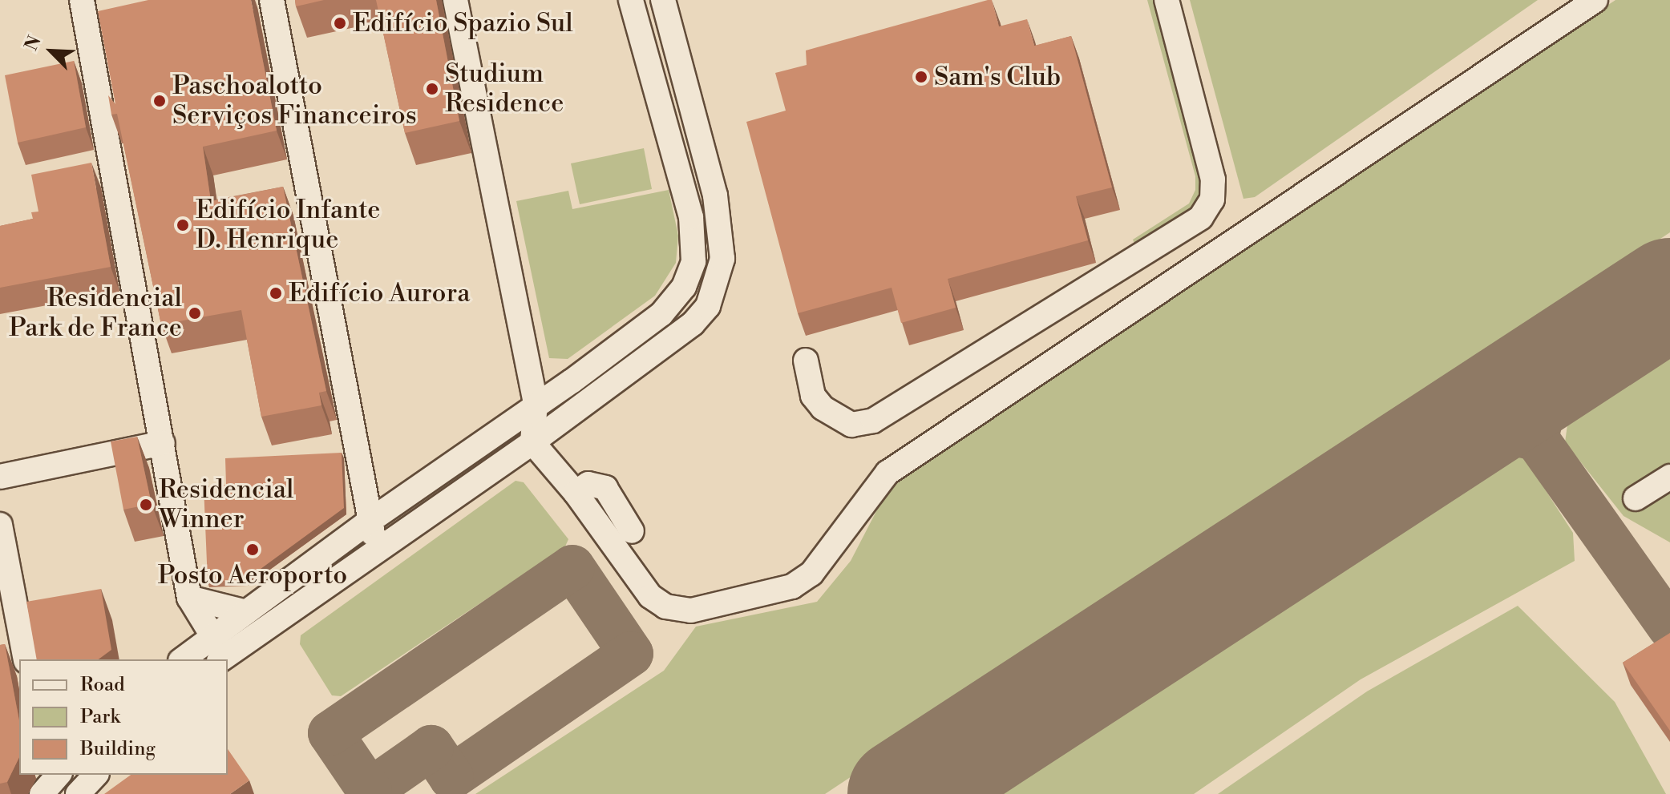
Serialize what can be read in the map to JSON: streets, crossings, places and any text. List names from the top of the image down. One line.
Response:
{"places":["Edifício Spazio Sul","Sam's Club","Studium Residence","Paschoalotto Serviços Financeiros","Edifício Infante D. Henrique","Edifício Aurora","Residencial Park de France","Residencial Winner","Posto Aeroporto"],"legend":["Road","Park","Building"],"north":"top left"}
